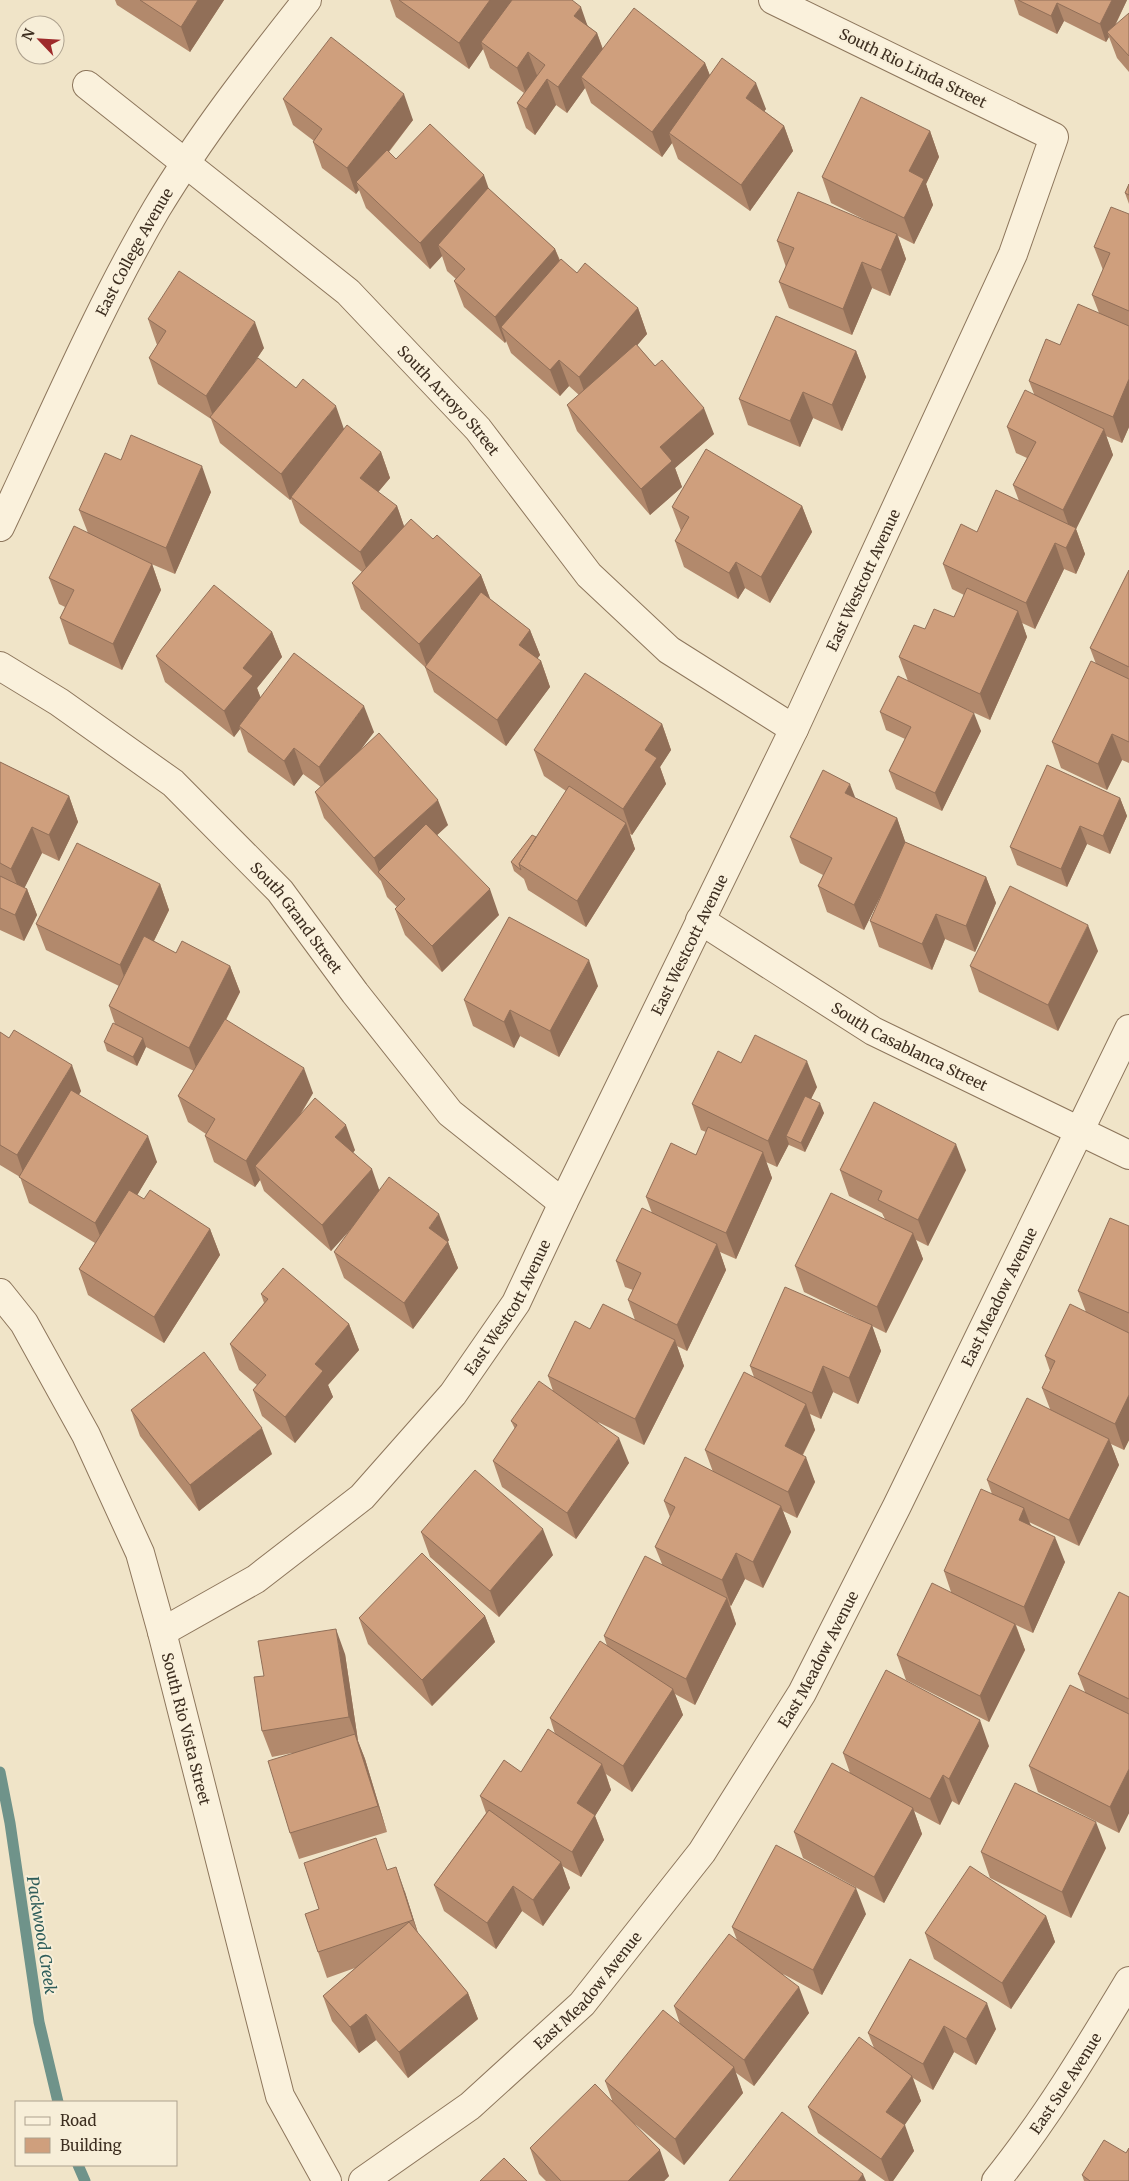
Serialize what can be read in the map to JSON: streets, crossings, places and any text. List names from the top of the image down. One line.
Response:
{"streets":{"street":["South Rio Linda Street","East College Avenue","South Arroyo Street","East Westcott Avenue","South Grand Street","South Casablanca Street","East Meadow Avenue","South Rio Vista Street","East Sue Avenue"]},"crossings":[["South Rio Linda Street","East Westcott Avenue"],["East College Avenue","South Arroyo Street"],["South Arroyo Street","East Westcott Avenue"],["East Westcott Avenue","South Grand Street"],["East Westcott Avenue","South Casablanca Street"],["East Westcott Avenue","South Rio Vista Street"],["South Casablanca Street","East Meadow Avenue"]],"water":["Packwood Creek"],"legend":["Road","Building"],"north":"top left"}
